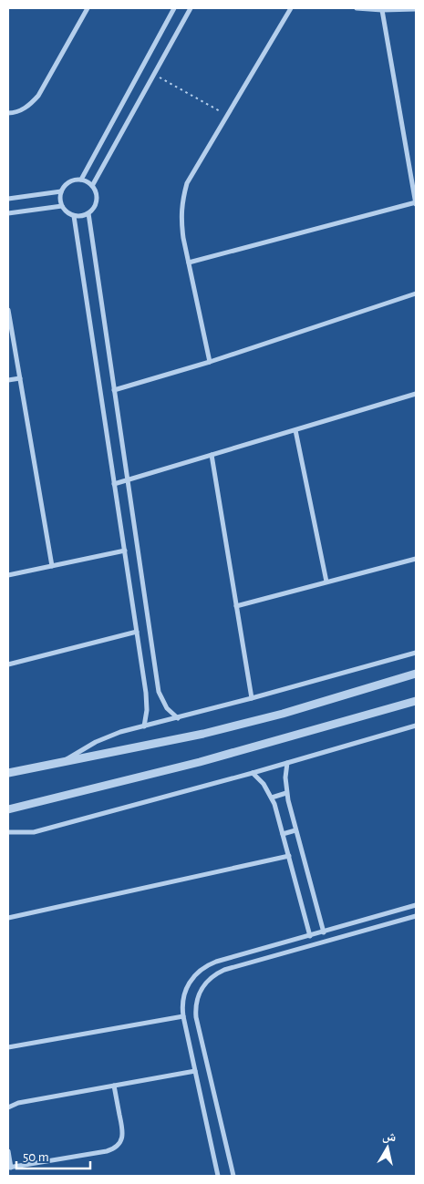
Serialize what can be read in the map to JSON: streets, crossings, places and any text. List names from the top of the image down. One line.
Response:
{"scale_bar":"50 m","north":"top"}
